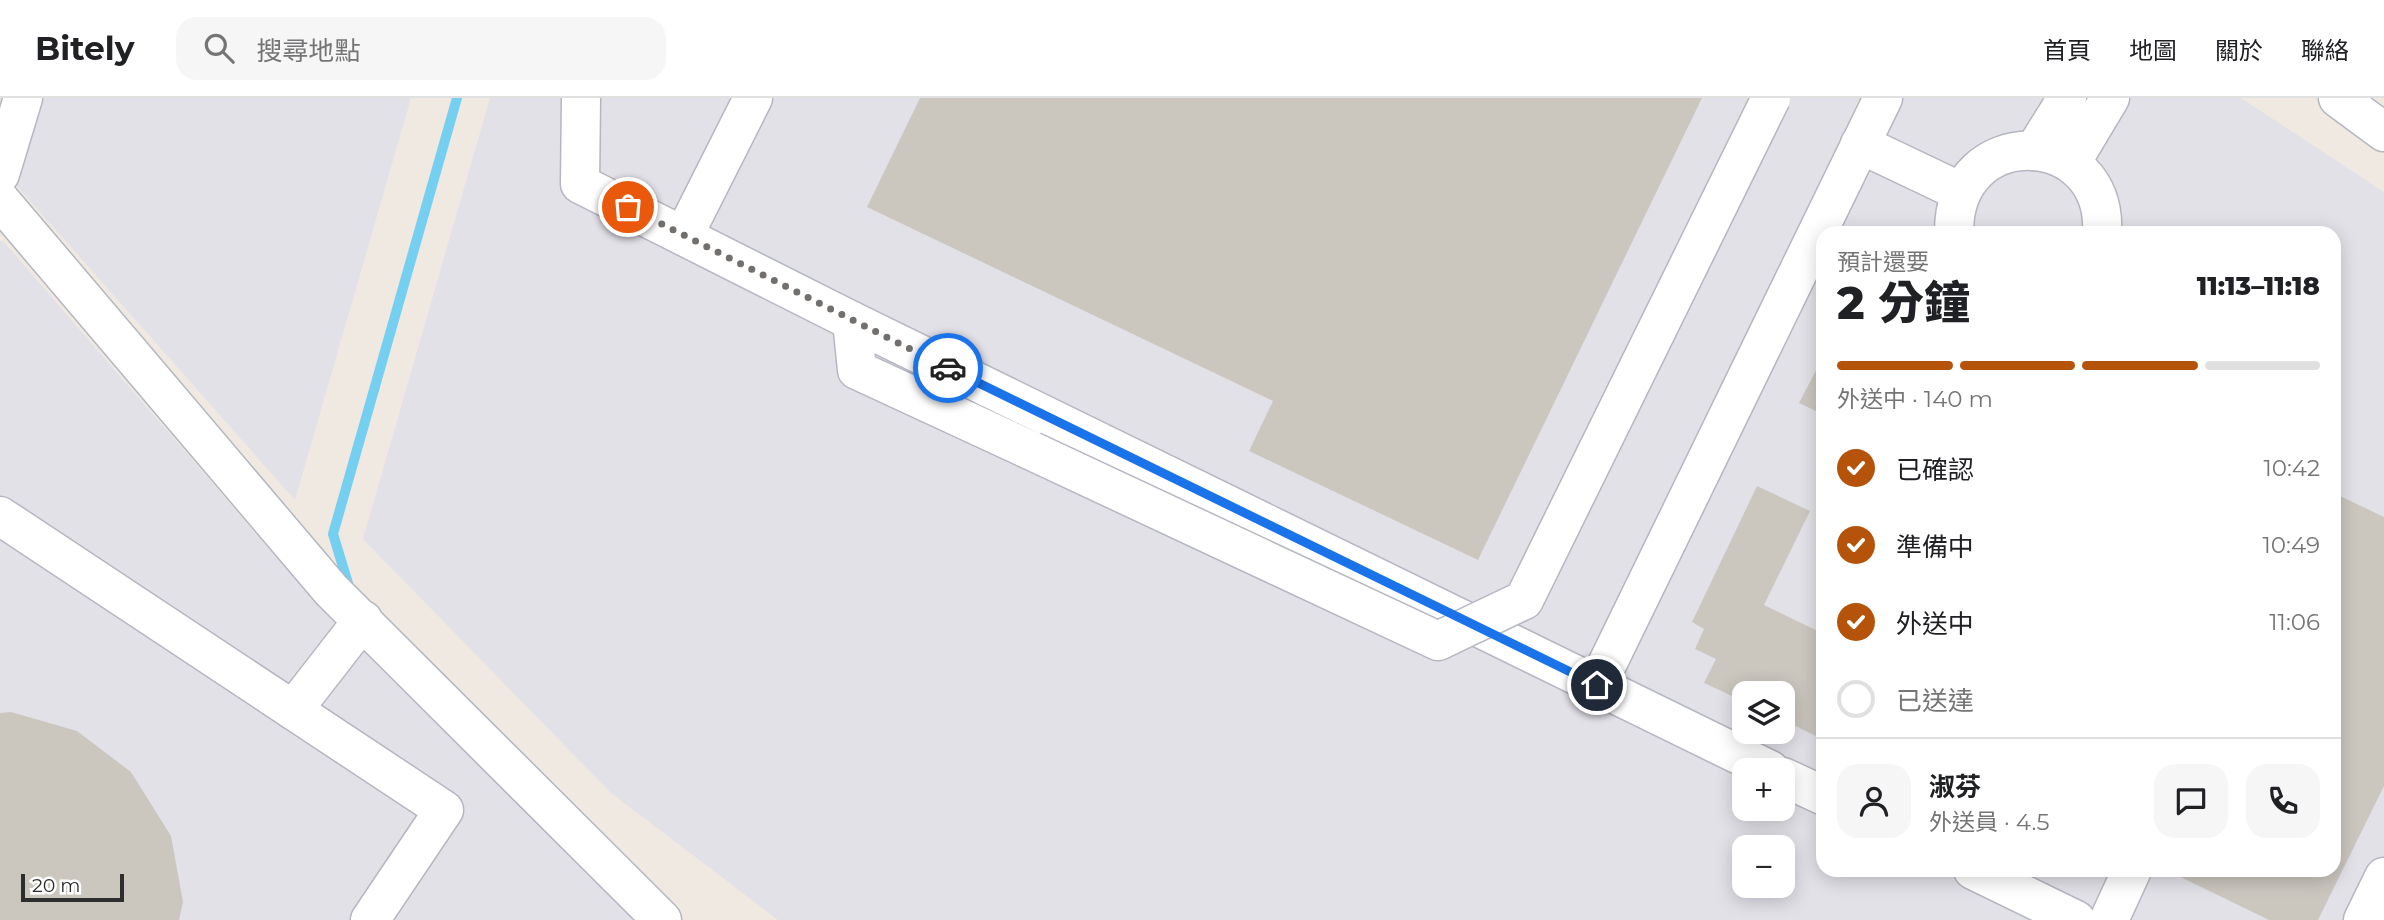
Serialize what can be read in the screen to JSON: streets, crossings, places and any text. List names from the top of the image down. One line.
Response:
{"scale_bar":"20 m","page":{"header":"Bitely","search":"搜尋地點","nav":["首頁","地圖","關於","聯絡"],"heading":["2 分鐘","預計還要","11:13–11:18"],"panel":["淑芬","外送員 · 4.5"],"bar":"外送中 · 140 m","list":[["已確認","10:42"],["準備中","10:49"],["外送中","11:06"],"已送達"],"map_buttons":["+","−"],"scale":"20 m"}}
